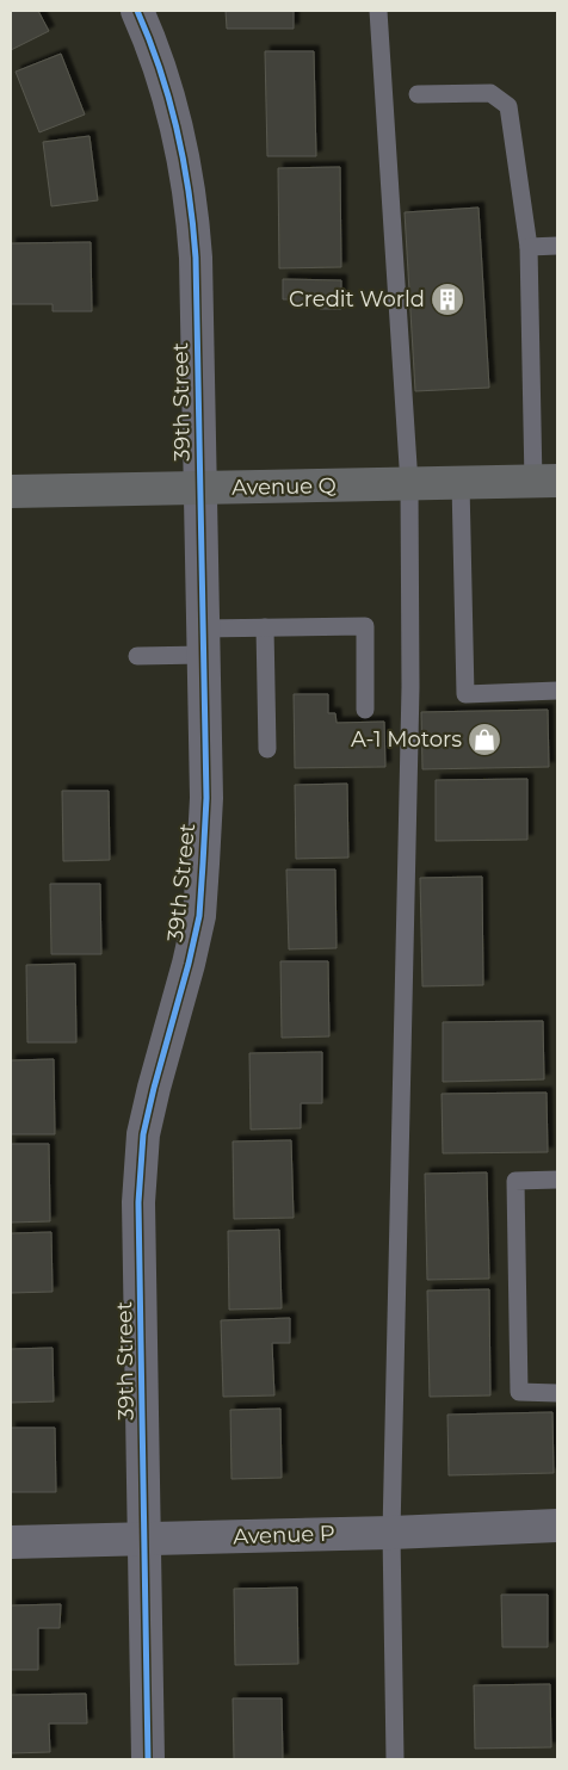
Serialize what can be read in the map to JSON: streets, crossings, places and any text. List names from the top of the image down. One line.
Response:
{"streets":{"highway":["Avenue Q"],"street":["39th Street","Avenue P"]},"crossings":[["39th Street","Avenue Q"],["39th Street","Avenue P"]],"places":{"building":["Credit World"],"shop":["A-1 Motors"]}}
